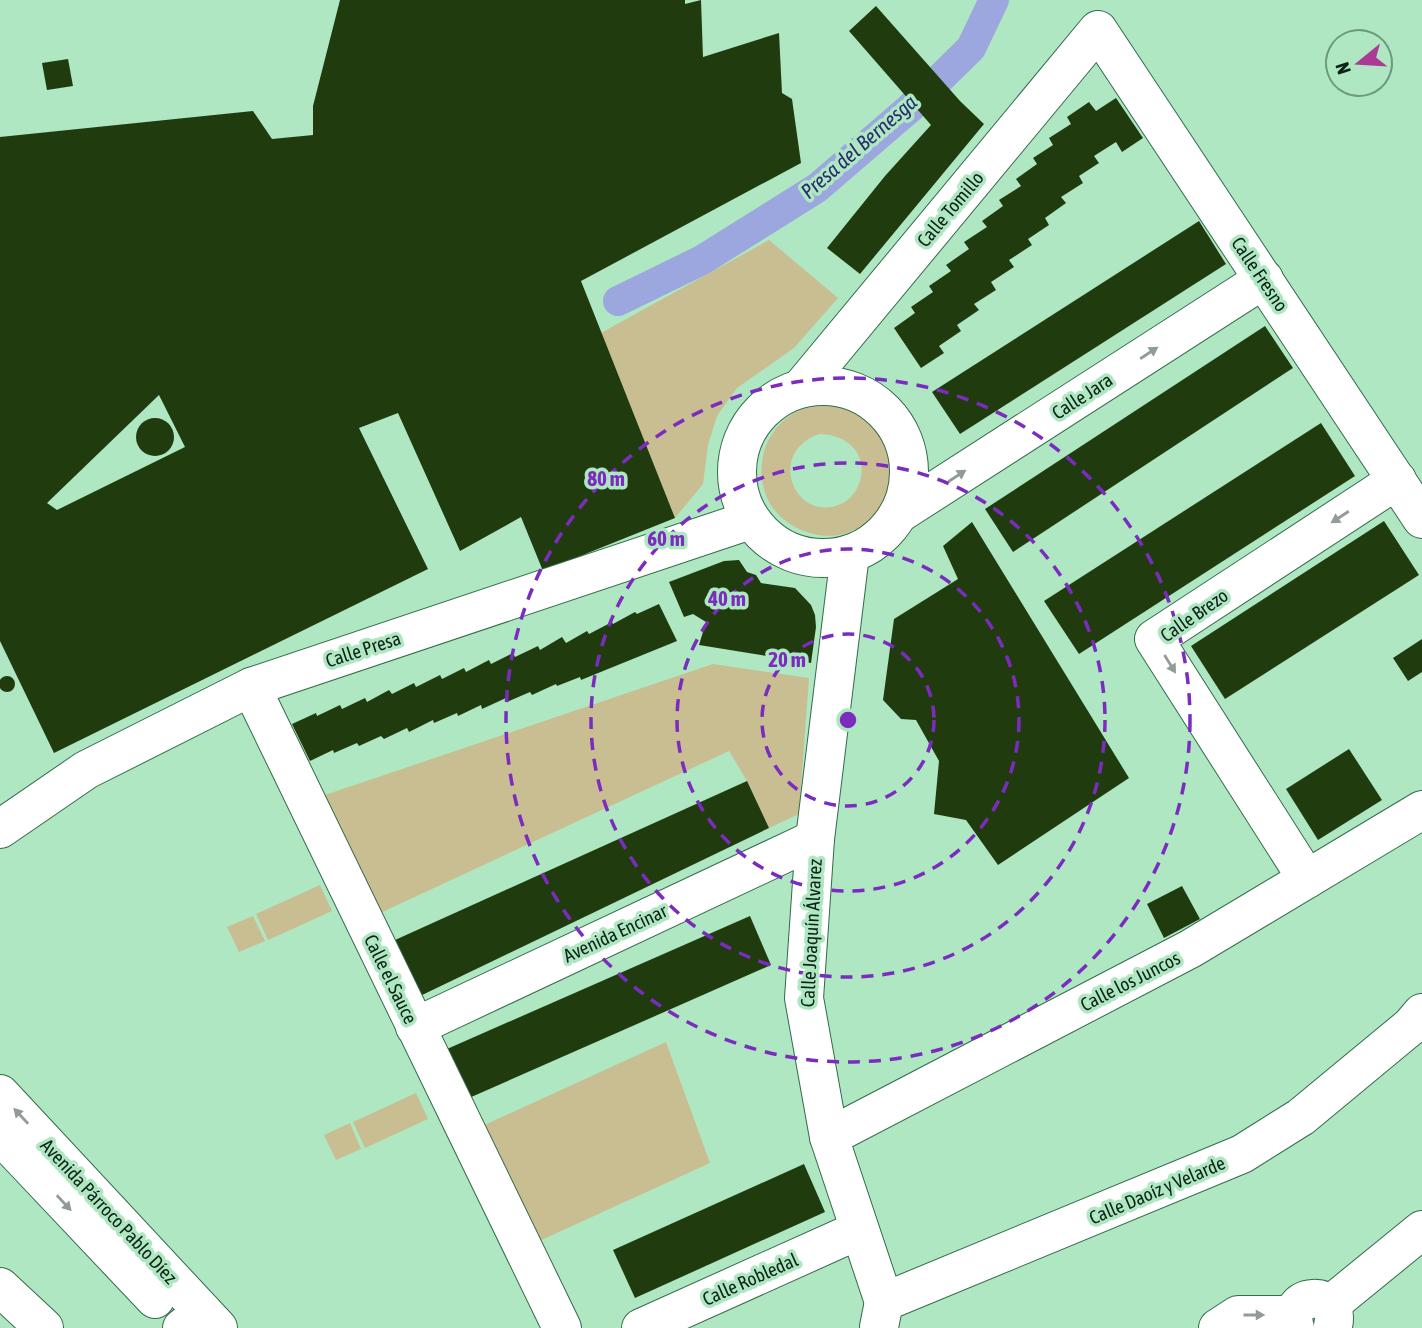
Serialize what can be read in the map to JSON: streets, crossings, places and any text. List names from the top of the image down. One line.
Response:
{"streets":{"street":["Calle Tomillo","Calle Fresno","Calle Jara","Calle Brezo","Calle Presa","Avenida Encinar","Calle Joaquín Álvarez","Calle el Sauce","Calle los Juncos","Calle Daoíz y Velarde","Avenida Párroco Pablo Díez","Calle Robledal"]},"crossings":[["Calle Tomillo","Calle Fresno"],["Calle Tomillo","Calle Jara"],["Calle Tomillo","Calle Presa"],["Calle Tomillo","Calle Joaquín Álvarez"],["Calle Fresno","Calle Jara"],["Calle Fresno","Calle Brezo"],["Calle Jara","Calle Presa"],["Calle Jara","Calle Joaquín Álvarez"],["Calle Brezo","Calle los Juncos"],["Calle Presa","Calle Joaquín Álvarez"],["Calle Presa","Calle el Sauce"],["Avenida Encinar","Calle Joaquín Álvarez"],["Avenida Encinar","Calle el Sauce"],["Calle Joaquín Álvarez","Calle los Juncos"],["Calle Joaquín Álvarez","Calle Daoíz y Velarde"],["Calle Joaquín Álvarez","Calle Robledal"]],"one_way":["Calle Jara"],"water":["Presa del Bernesga"],"north":"left","rings":["80 m","60 m","40 m","20 m"]}
